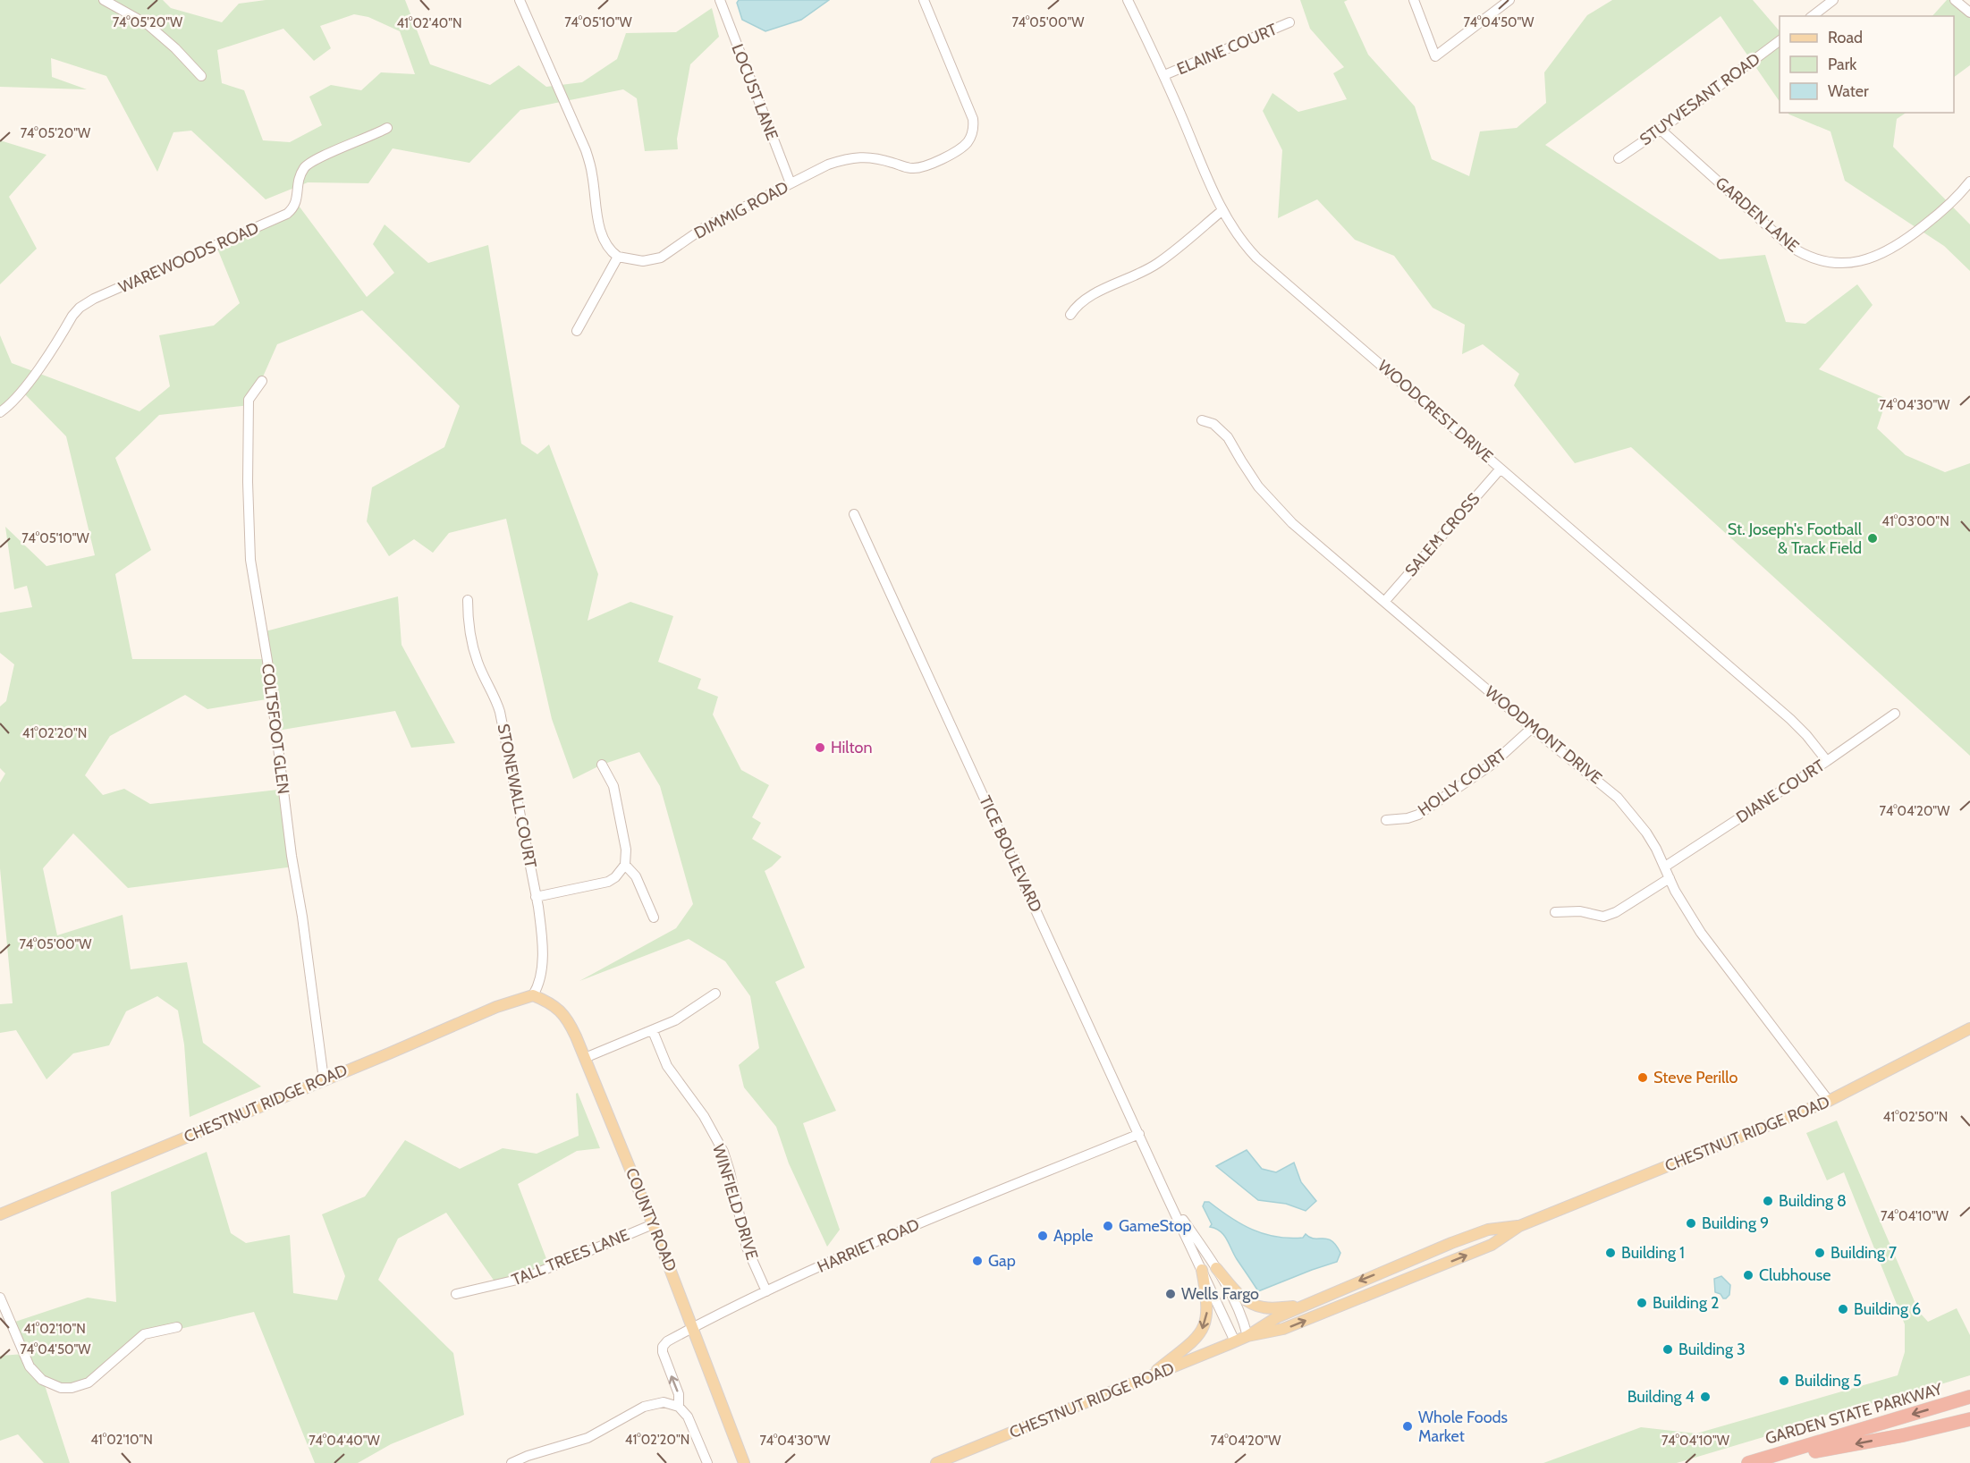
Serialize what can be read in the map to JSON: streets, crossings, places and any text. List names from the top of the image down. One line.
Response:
{"streets":{"highway":["GARDEN STATE PARKWAY"],"main road":["CHESTNUT RIDGE ROAD","COUNTY ROAD"],"street":["ELAINE COURT","LOCUST LANE","STUYVESANT ROAD","DIMMIG ROAD","GARDEN LANE","WAREWOODS ROAD","WOODCREST DRIVE","SALEM CROSS","COLTSFOOT GLEN","WOODMONT DRIVE","HOLLY COURT","DIANE COURT","STONEWALL COURT","TICE BOULEVARD","WINFIELD DRIVE","HARRIET ROAD","TALL TREES LANE"]},"crossings":[["ELAINE COURT","WOODCREST DRIVE"],["LOCUST LANE","DIMMIG ROAD"],["STUYVESANT ROAD","GARDEN LANE"],["WOODCREST DRIVE","SALEM CROSS"],["WOODCREST DRIVE","DIANE COURT"],["SALEM CROSS","WOODMONT DRIVE"],["COLTSFOOT GLEN","CHESTNUT RIDGE ROAD"],["WOODMONT DRIVE","HOLLY COURT"],["WOODMONT DRIVE","DIANE COURT"],["WOODMONT DRIVE","CHESTNUT RIDGE ROAD"],["STONEWALL COURT","CHESTNUT RIDGE ROAD"],["STONEWALL COURT","COUNTY ROAD"],["TICE BOULEVARD","CHESTNUT RIDGE ROAD"],["TICE BOULEVARD","HARRIET ROAD"],["CHESTNUT RIDGE ROAD","COUNTY ROAD"],["WINFIELD DRIVE","HARRIET ROAD"],["COUNTY ROAD","HARRIET ROAD"],["COUNTY ROAD","TALL TREES LANE"]],"places":["St. Joseph's Football & Track Field","Hilton","Steve Perillo","Building 8","Building 9","GameStop","Apple","Building 1","Building 7","Gap","Clubhouse","Wells Fargo","Building 2","Building 6","Building 3","Building 5","Building 4","Whole Foods Market"],"legend":["Road","Park","Water"],"coordinates":["74°04'50\"W","74°05'20\"W","74°05'10\"W","74°05'00\"W","41°02'40\"N","74°04'30\"W","41°03'00\"N","41°02'20\"N","74°04'20\"W","41°02'50\"N","74°04'10\"W","41°02'10\"N","74°04'40\"W"]}
